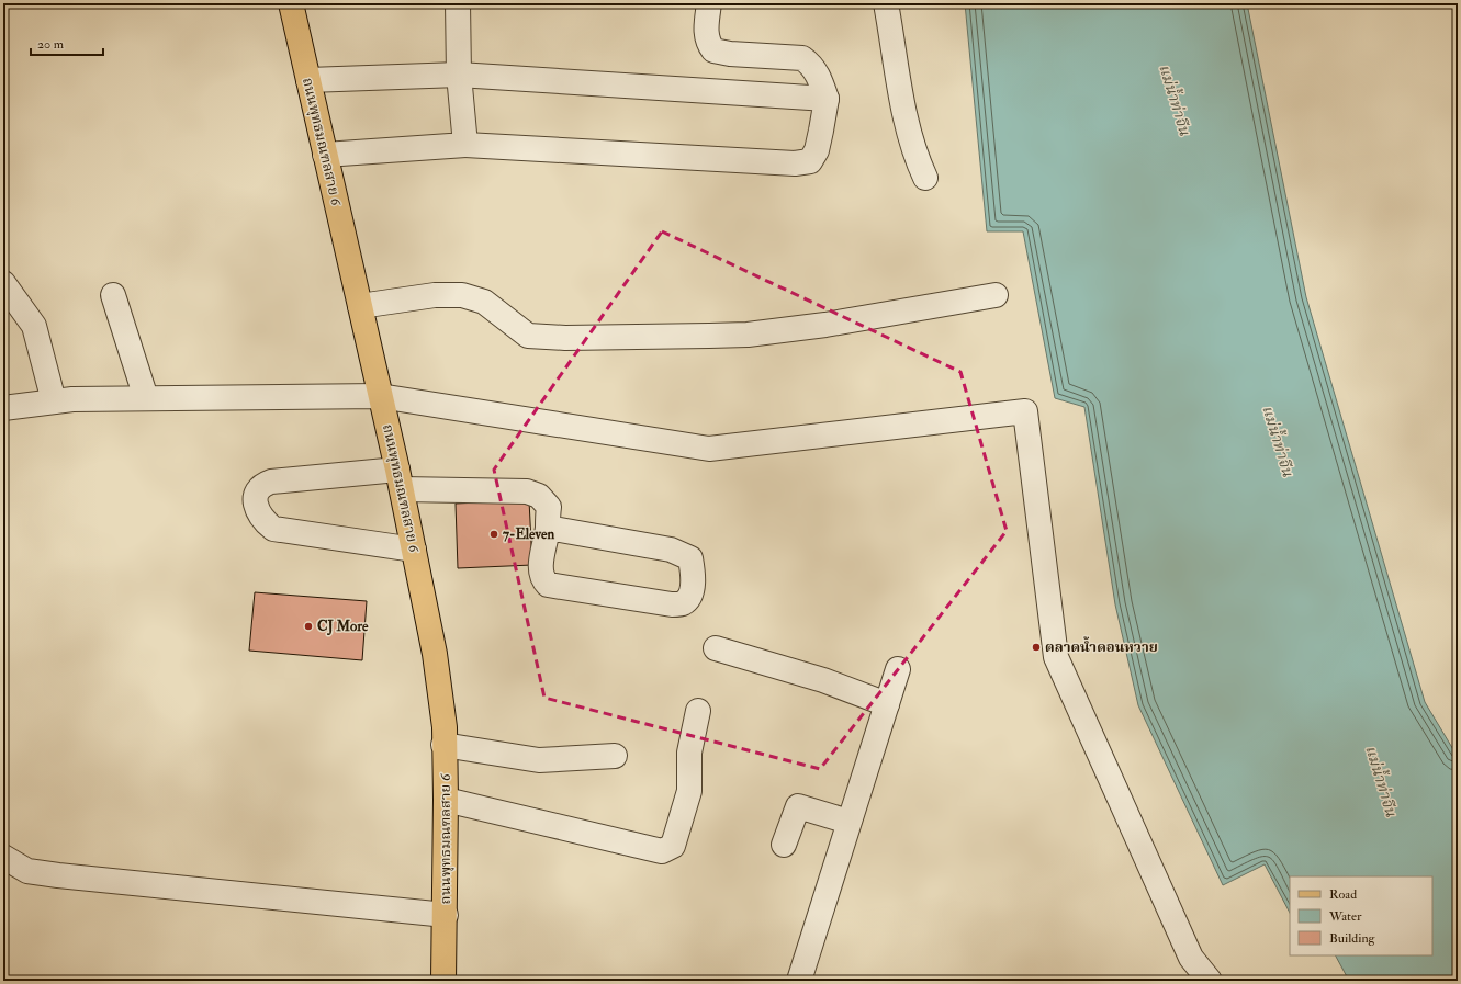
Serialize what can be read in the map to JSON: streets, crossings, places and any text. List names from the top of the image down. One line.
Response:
{"streets":{"main road":["ถนนพุทธมณฑลสาย 6"]},"water":["แม่น้ำท่าจีน"],"places":["7-Eleven","CJ More","ตลาดน้ำดอนหวาย"],"legend":["Road","Water","Building"],"scale_bar":"20 m"}
